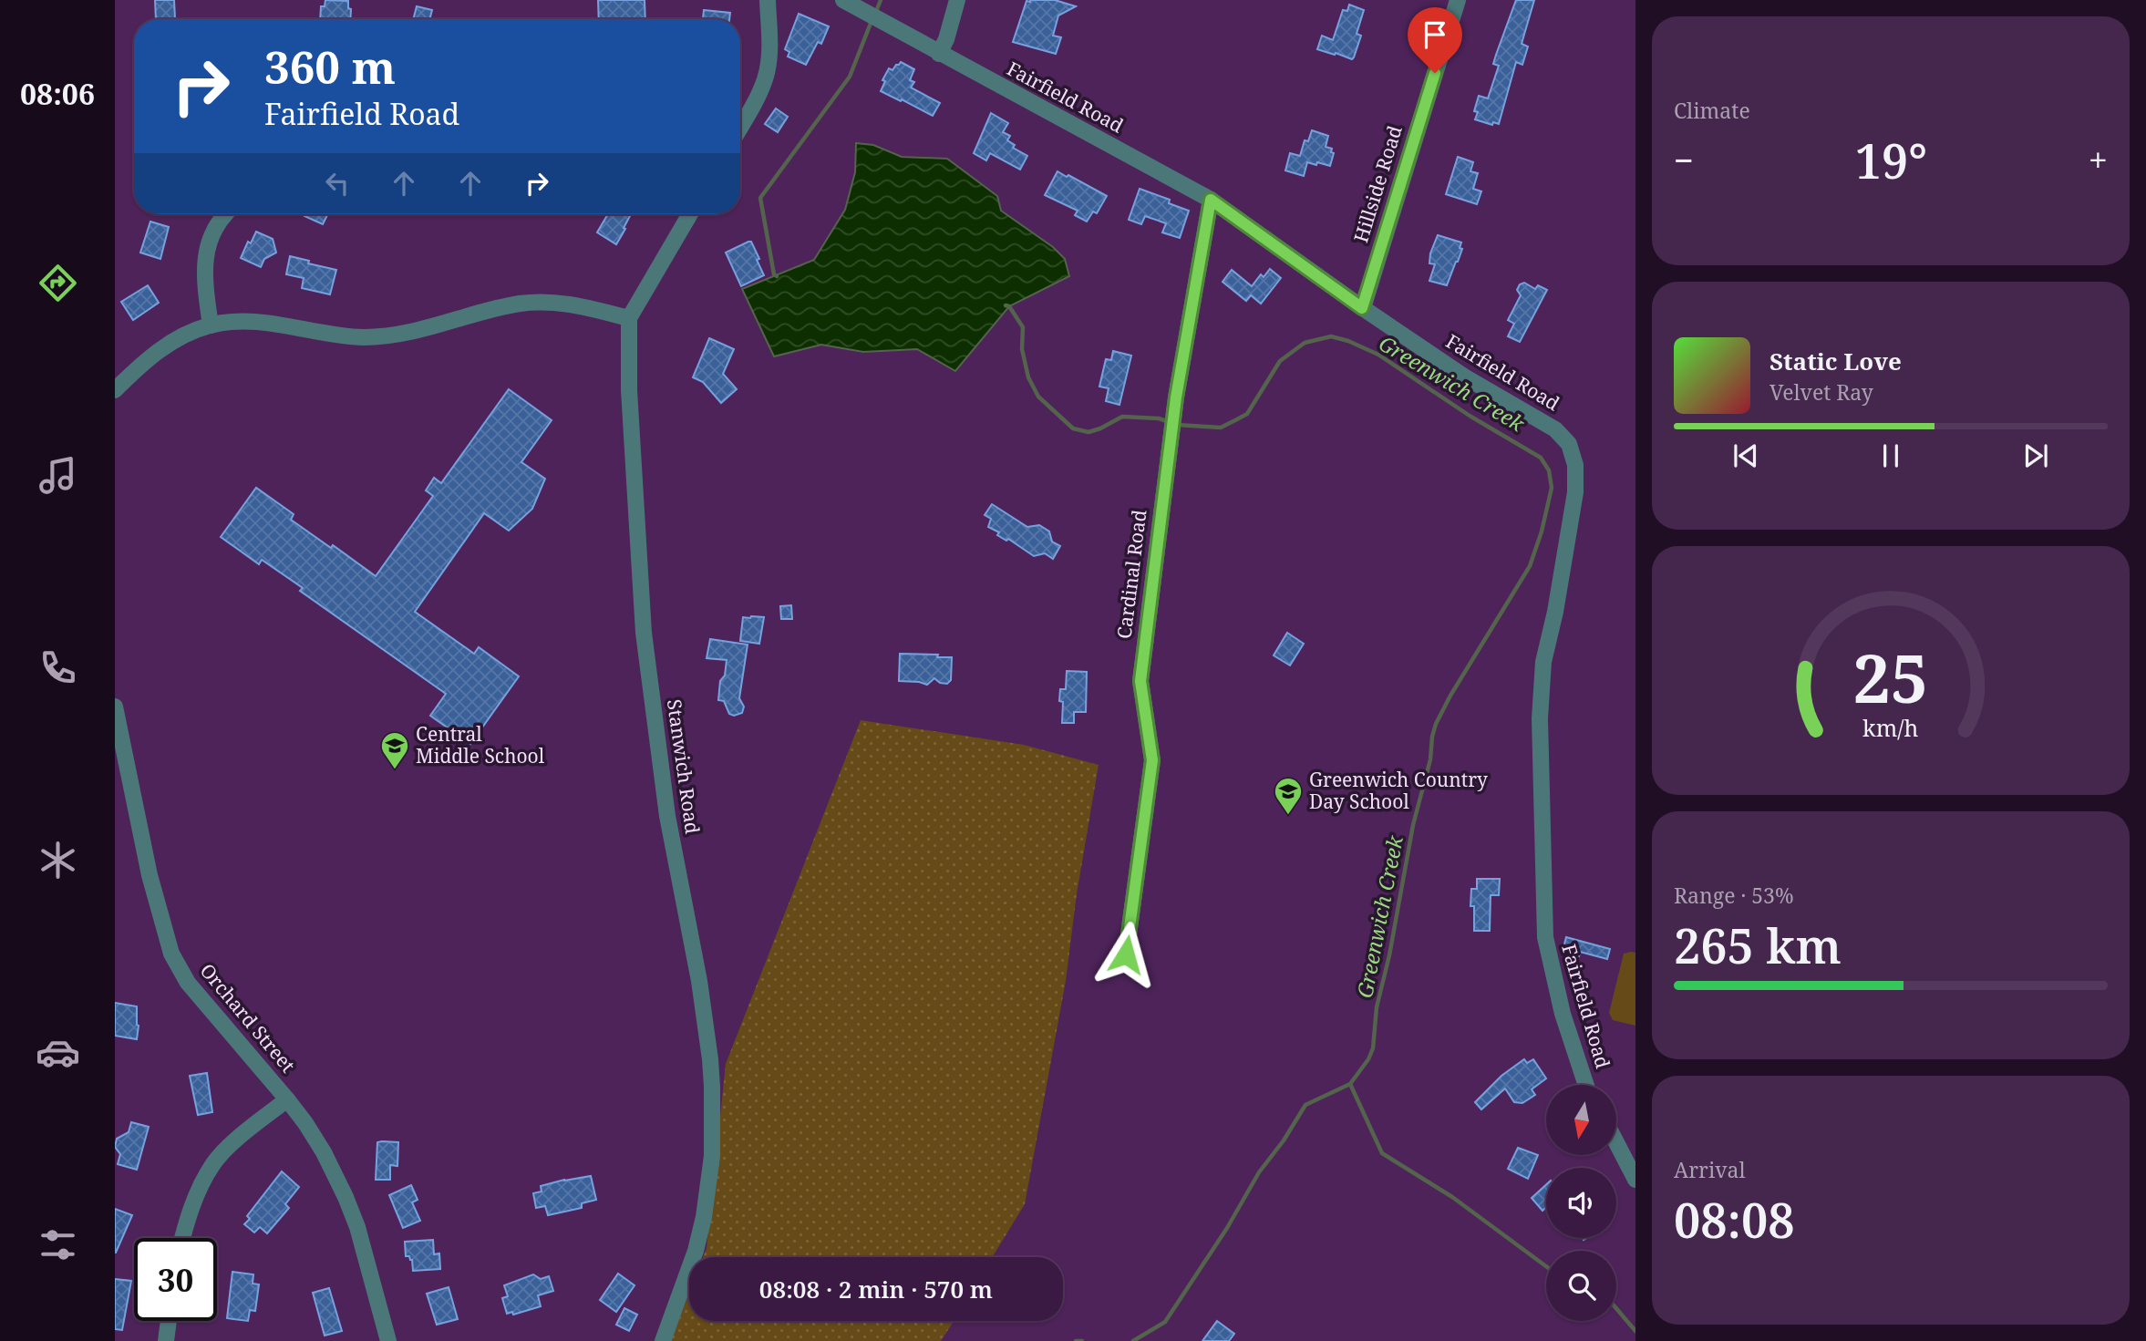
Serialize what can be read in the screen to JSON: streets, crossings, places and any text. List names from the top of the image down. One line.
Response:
{"streets":{"street":["Fairfield Road","Hillside Road","Cardinal Road","Stanwich Road","Orchard Street"]},"crossings":[["Fairfield Road","Hillside Road"],["Fairfield Road","Cardinal Road"]],"water":["Greenwich Creek"],"places":{"school or university":["Central Middle School","Greenwich Country Day School"]},"north":"bottom","page":{"tabs":"08:06","tile":["Climate",["Range · 53%","265 km"],["Arrival","08:08"]],"turn":["360 m","Fairfield Road"],"heat":["−","19°","+"],"song":["Static Love","Velvet Ray"],"limit":"30","trip":"08:08 · 2 min · 570 m","gauge":["25","km/h"]}}
